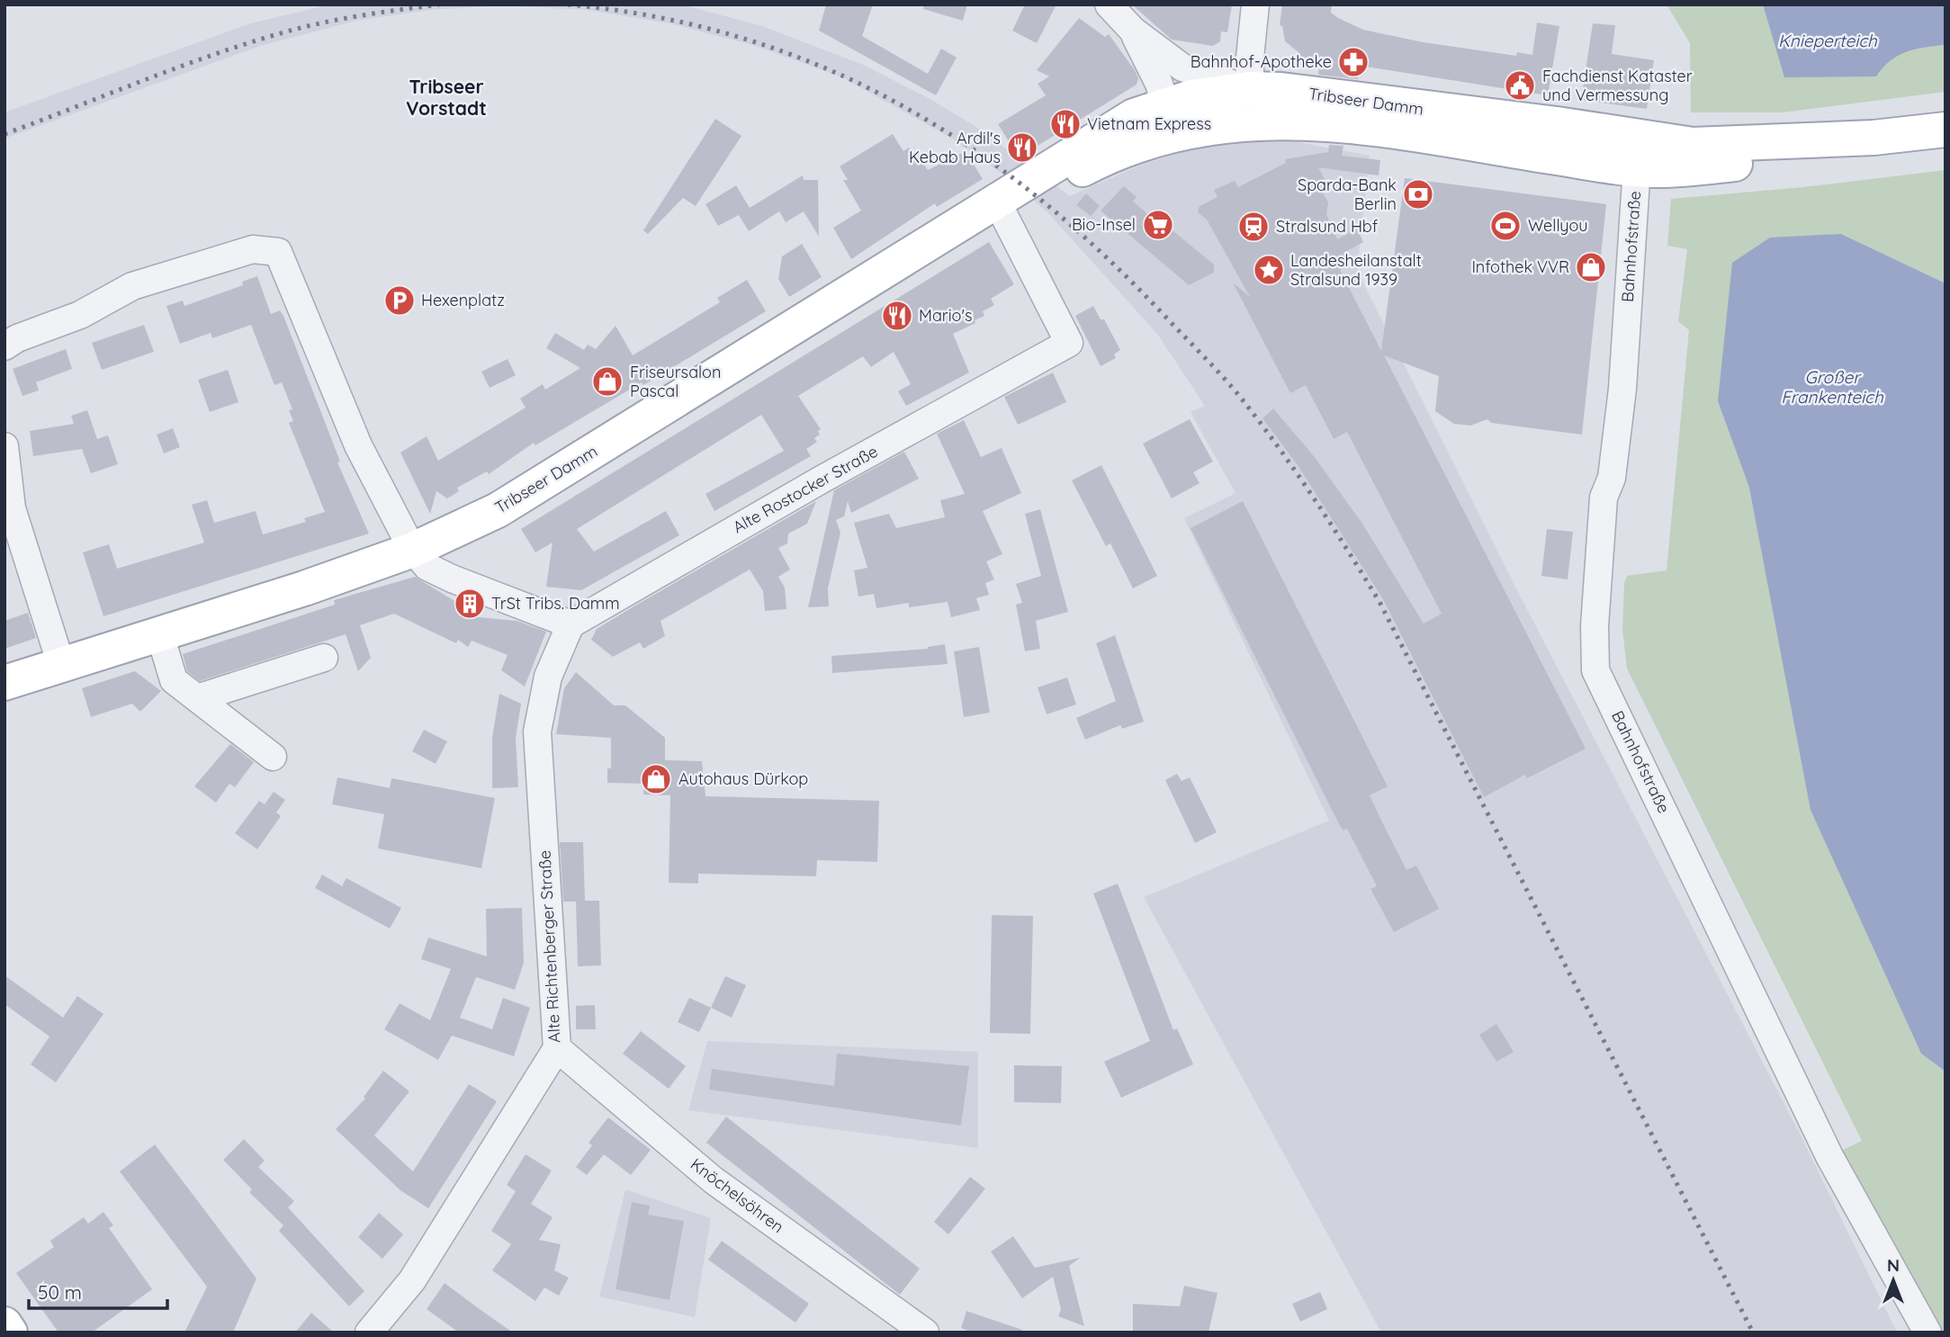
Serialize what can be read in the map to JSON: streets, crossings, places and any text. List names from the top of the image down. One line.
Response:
{"streets":{"main road":["Tribseer Damm"],"street":["Bahnhofstraße","Alte Rostocker Straße","Alte Richtenberger Straße","Knöchelsöhren"]},"crossings":[["Tribseer Damm","Bahnhofstraße"],["Tribseer Damm","Alte Rostocker Straße"],["Alte Rostocker Straße","Alte Richtenberger Straße"],["Alte Richtenberger Straße","Knöchelsöhren"]],"districts":["Tribseer Vorstadt"],"water":["Knieperteich","Großer Frankenteich"],"places":{"pharmacy":["Bahnhof-Apotheke"],"public building":["Fachdienst Kataster und Vermessung"],"restaurant":["Vietnam Express","Ardil's Kebab Haus","Mario's"],"bank":["Sparda-Bank Berlin"],"supermarket":["Bio-Insel"],"sports":["Wellyou"],"station":["Stralsund Hbf"],"shop":["Infothek VVR","Friseursalon Pascal","Autohaus Dürkop"],"place":["Landesheilanstalt Stralsund 1939"],"parking":["Hexenplatz"],"building":["TrSt Tribs. Damm"]},"scale_bar":"50 m","north":"top"}
